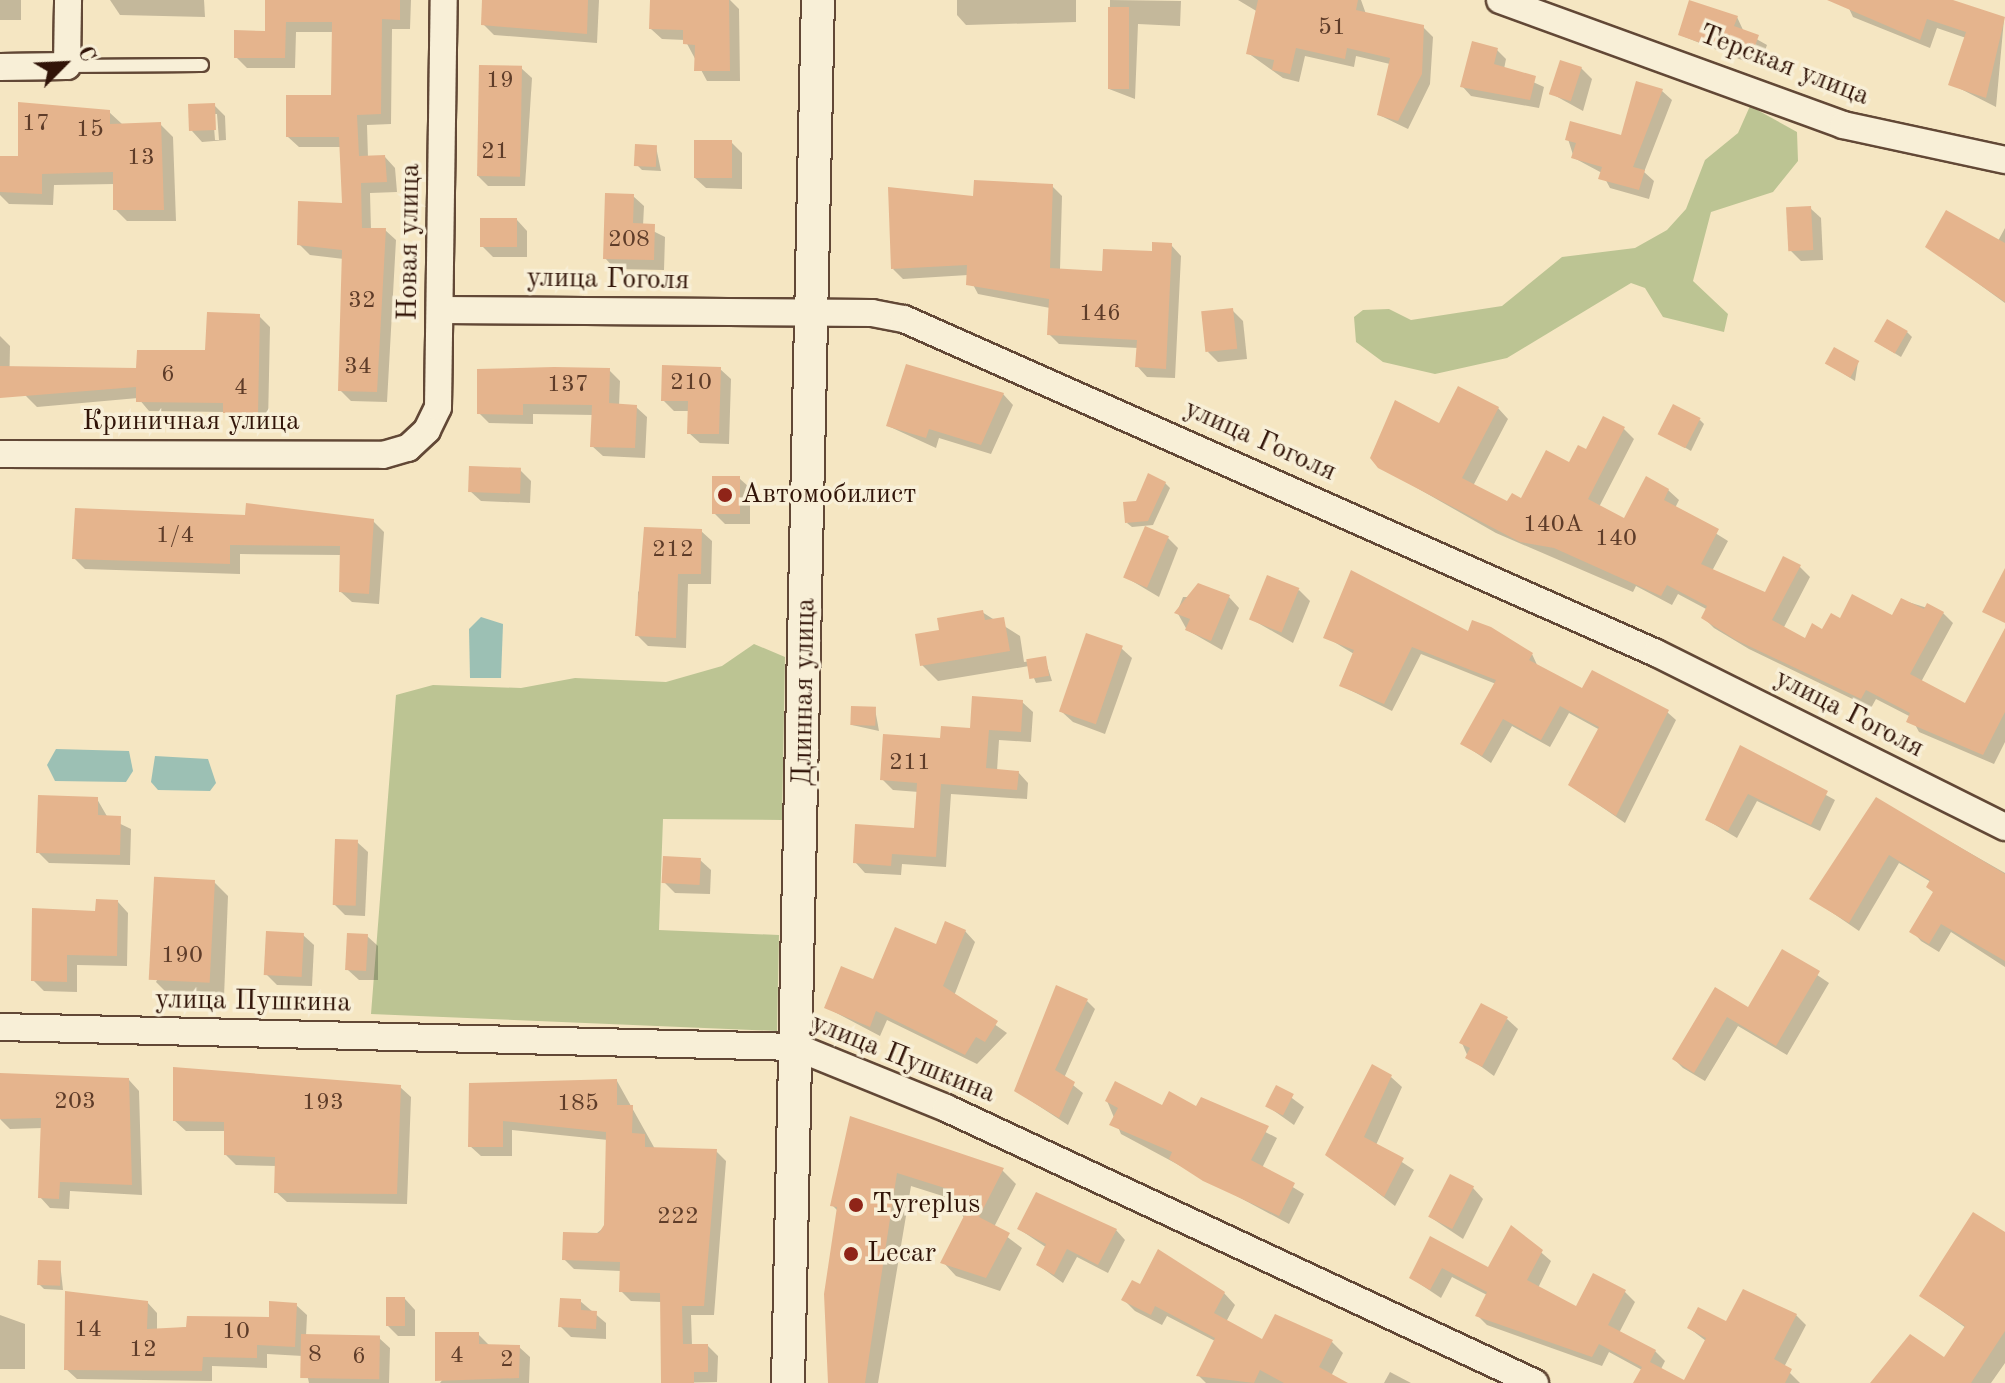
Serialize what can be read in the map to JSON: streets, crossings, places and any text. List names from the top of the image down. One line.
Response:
{"streets":{"street":["Терская улица","Новая улица","улица Гоголя","Криничная улица","Длинная улица","улица Пушкина"]},"crossings":[["Новая улица","улица Гоголя"],["Новая улица","Криничная улица"],["улица Гоголя","Длинная улица"],["Длинная улица","улица Пушкина"]],"places":["Автомобилист","Tyreplus","Lecar"],"house_numbers":["51","19","17","15","21","13","208","32","146","34","6","210","137","4","140А","1/4","140","212","211","190","203","193","185","222","14","10","12","8","4","6","2"],"north":"top right"}
